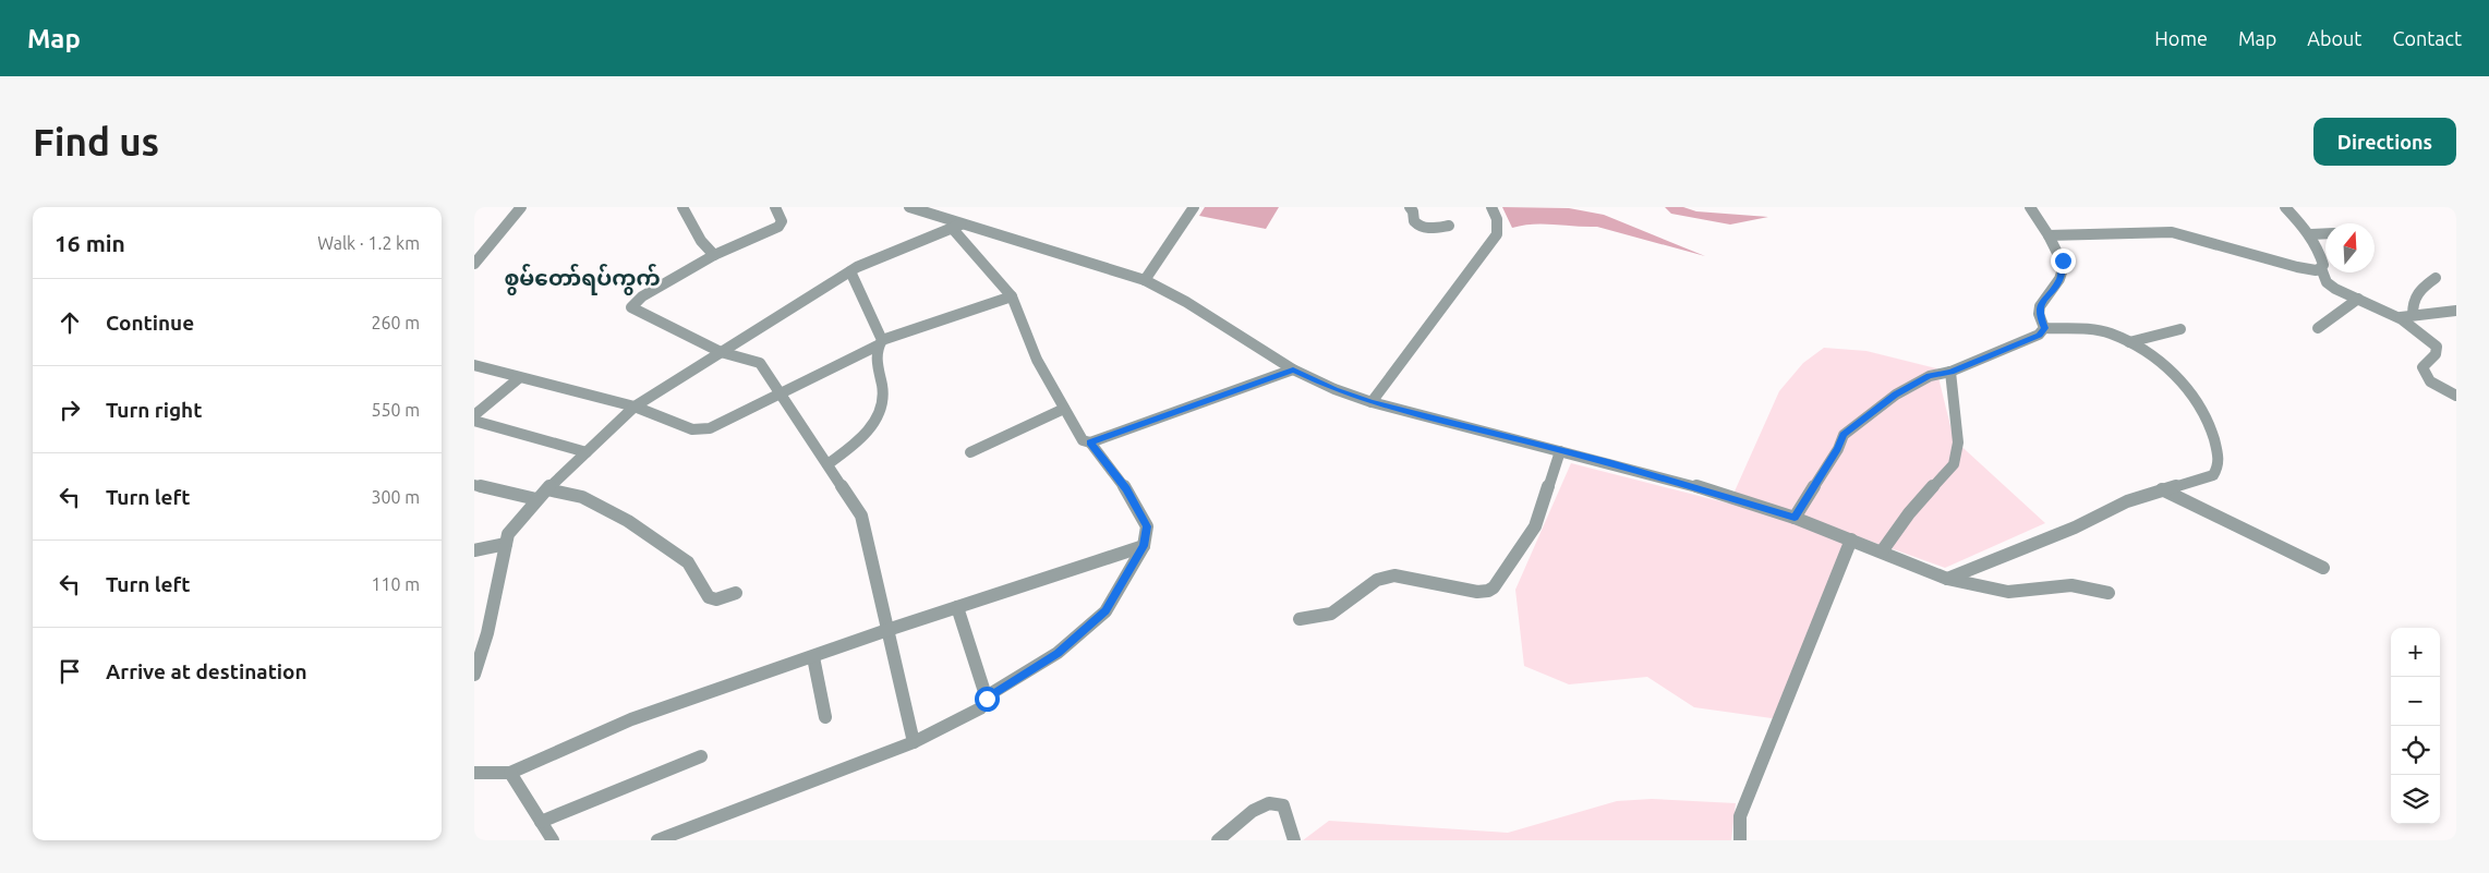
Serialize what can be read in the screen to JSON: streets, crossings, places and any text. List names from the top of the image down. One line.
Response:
{"districts":["စွမ်တော်ရပ်ကွက်"],"north":"top","page":{"header":"Map","nav":["Home","Map","About","Contact"],"buttons":"Directions","title":"Find us","heading":["16 min","Walk · 1.2 km"],"list":[["Continue","260 m"],["Turn right","550 m"],["Turn left","300 m"],["Turn left","110 m"],"Arrive at destination"],"map_buttons":["+","−"]}}
